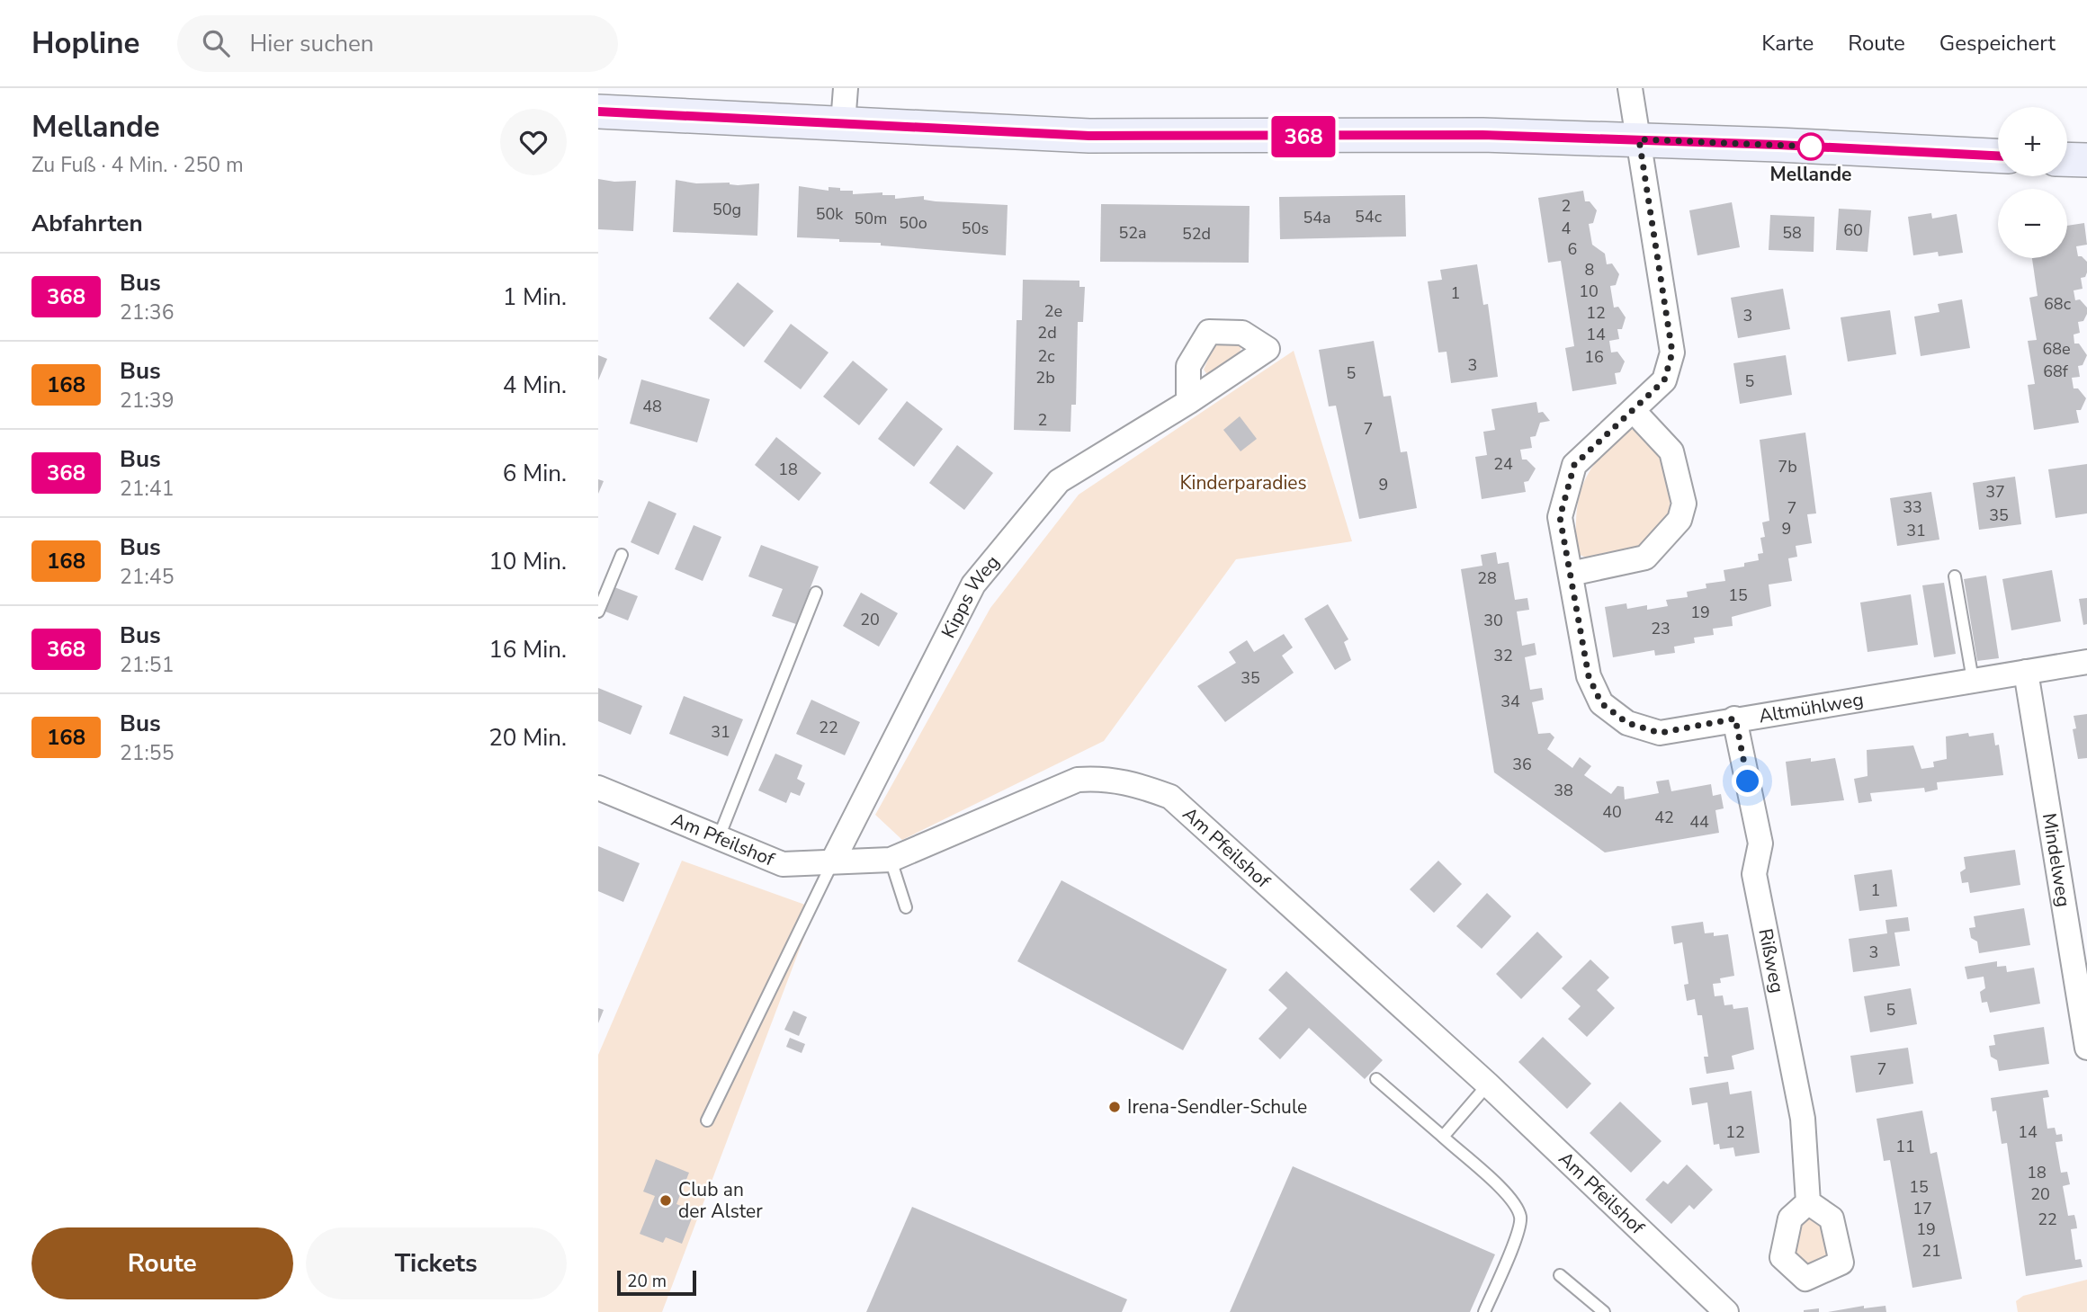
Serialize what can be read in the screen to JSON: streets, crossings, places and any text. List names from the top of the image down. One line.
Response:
{"streets":{"street":["Kipps Weg","Altmühlweg","Am Pfeilshof","Mindelweg","Rißweg"]},"crossings":[["Kipps Weg","Am Pfeilshof"],["Altmühlweg","Mindelweg"],["Altmühlweg","Rißweg"]],"parks":["Kinderparadies"],"places":["Mellande","Irena-Sendler-Schule","Club an der Alster"],"lines":["bus line 368"],"house_numbers":["2","50g","50k","54c","54a","50m","50o","50s","4","60","52a","58","52d","6","8","10","1","68c","2e","12","3","2d","14","68e","2c","16","3","68f","5","2b","5","48","2","7","24","7b","18","9","37","33","7","35","9","31","28","15","19","20","30","23","32","35","34","22","31","36","38","40","42","44","1","3","5","7","12","14","11","18","15","20","17","22","19","21"],"scale_bar":"20 m","page":{"header":"Hopline","search":"Hier suchen","nav":["Karte","Route","Gespeichert"],"heading":[["Mellande","Zu Fuß · 4 Min. · 250 m"],"Abfahrten"],"on_map":"368","map_buttons":["+","−"],"list":[{"mark":"368","name":"Bus","note":"21:36","value":"1 Min."},{"mark":"168","name":"Bus","note":"21:39","value":"4 Min."},{"mark":"368","name":"Bus","note":"21:41","value":"6 Min."},{"mark":"168","name":"Bus","note":"21:45","value":"10 Min."},{"mark":"368","name":"Bus","note":"21:51","value":"16 Min."},{"mark":"168","name":"Bus","note":"21:55","value":"20 Min."}],"buttons":["Route","Tickets"],"scale":"20 m"}}
